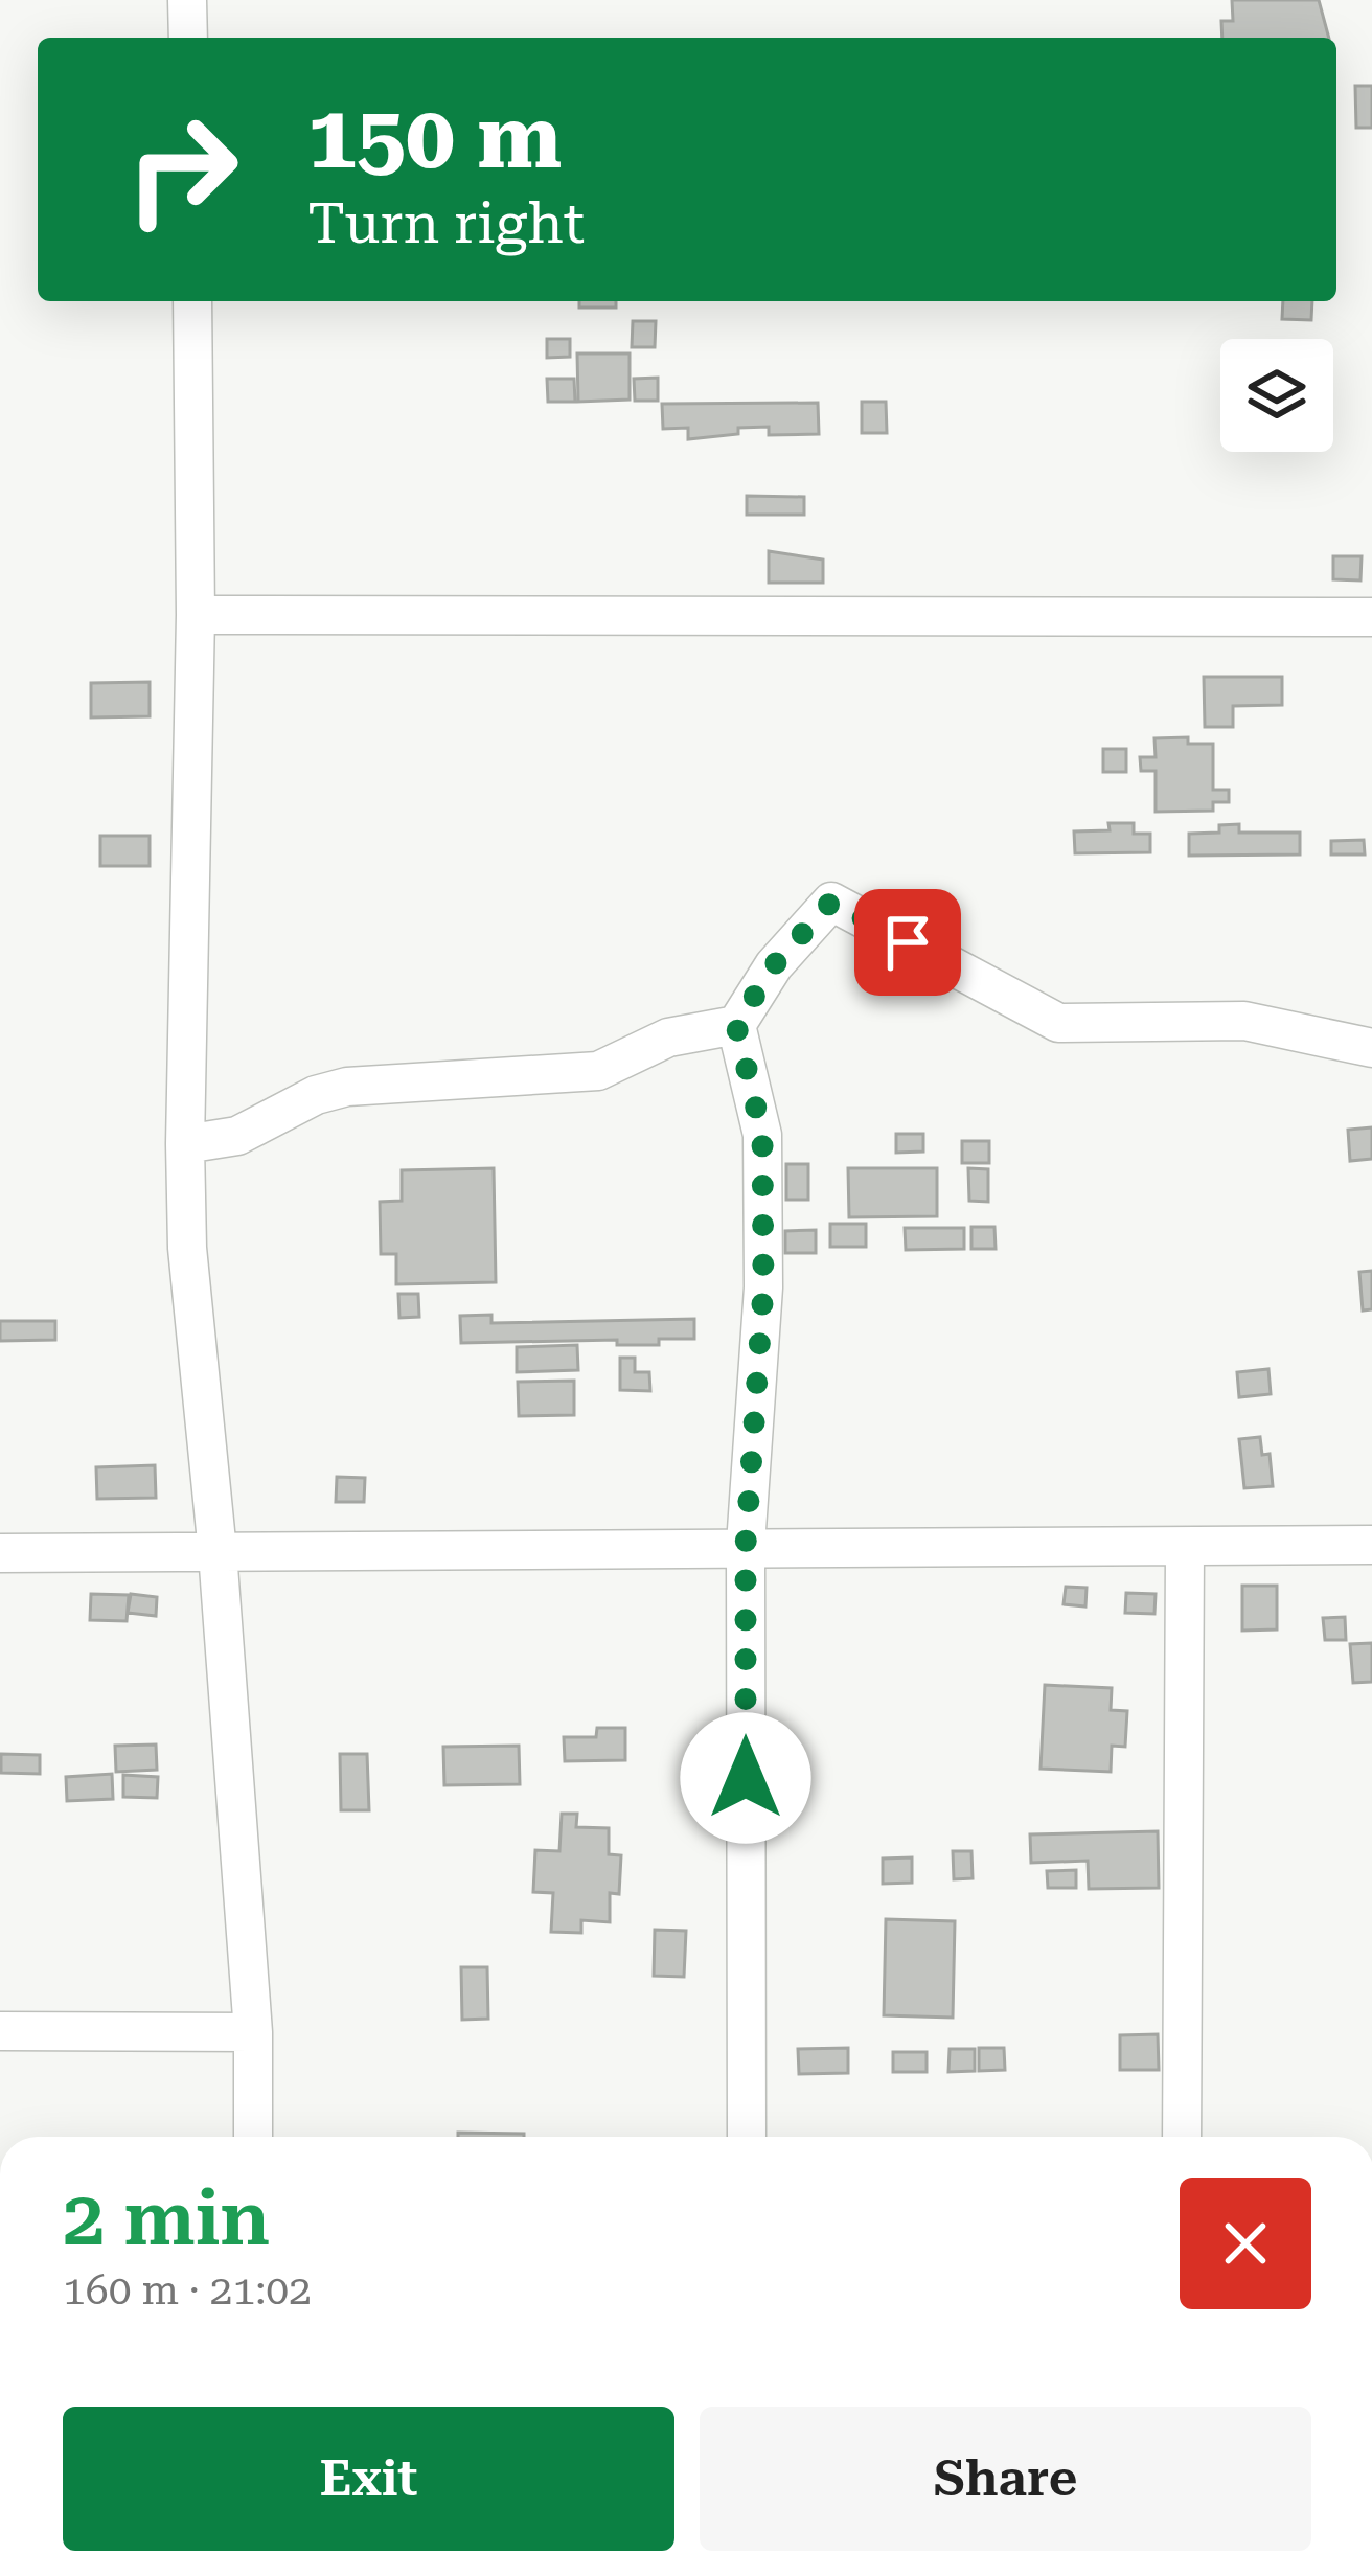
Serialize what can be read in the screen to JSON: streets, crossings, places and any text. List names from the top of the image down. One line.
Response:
{"page":{"turn":["150 m","Turn right"],"heading":["2 min","160 m · 21:02"],"buttons":["Exit","Share"]}}
